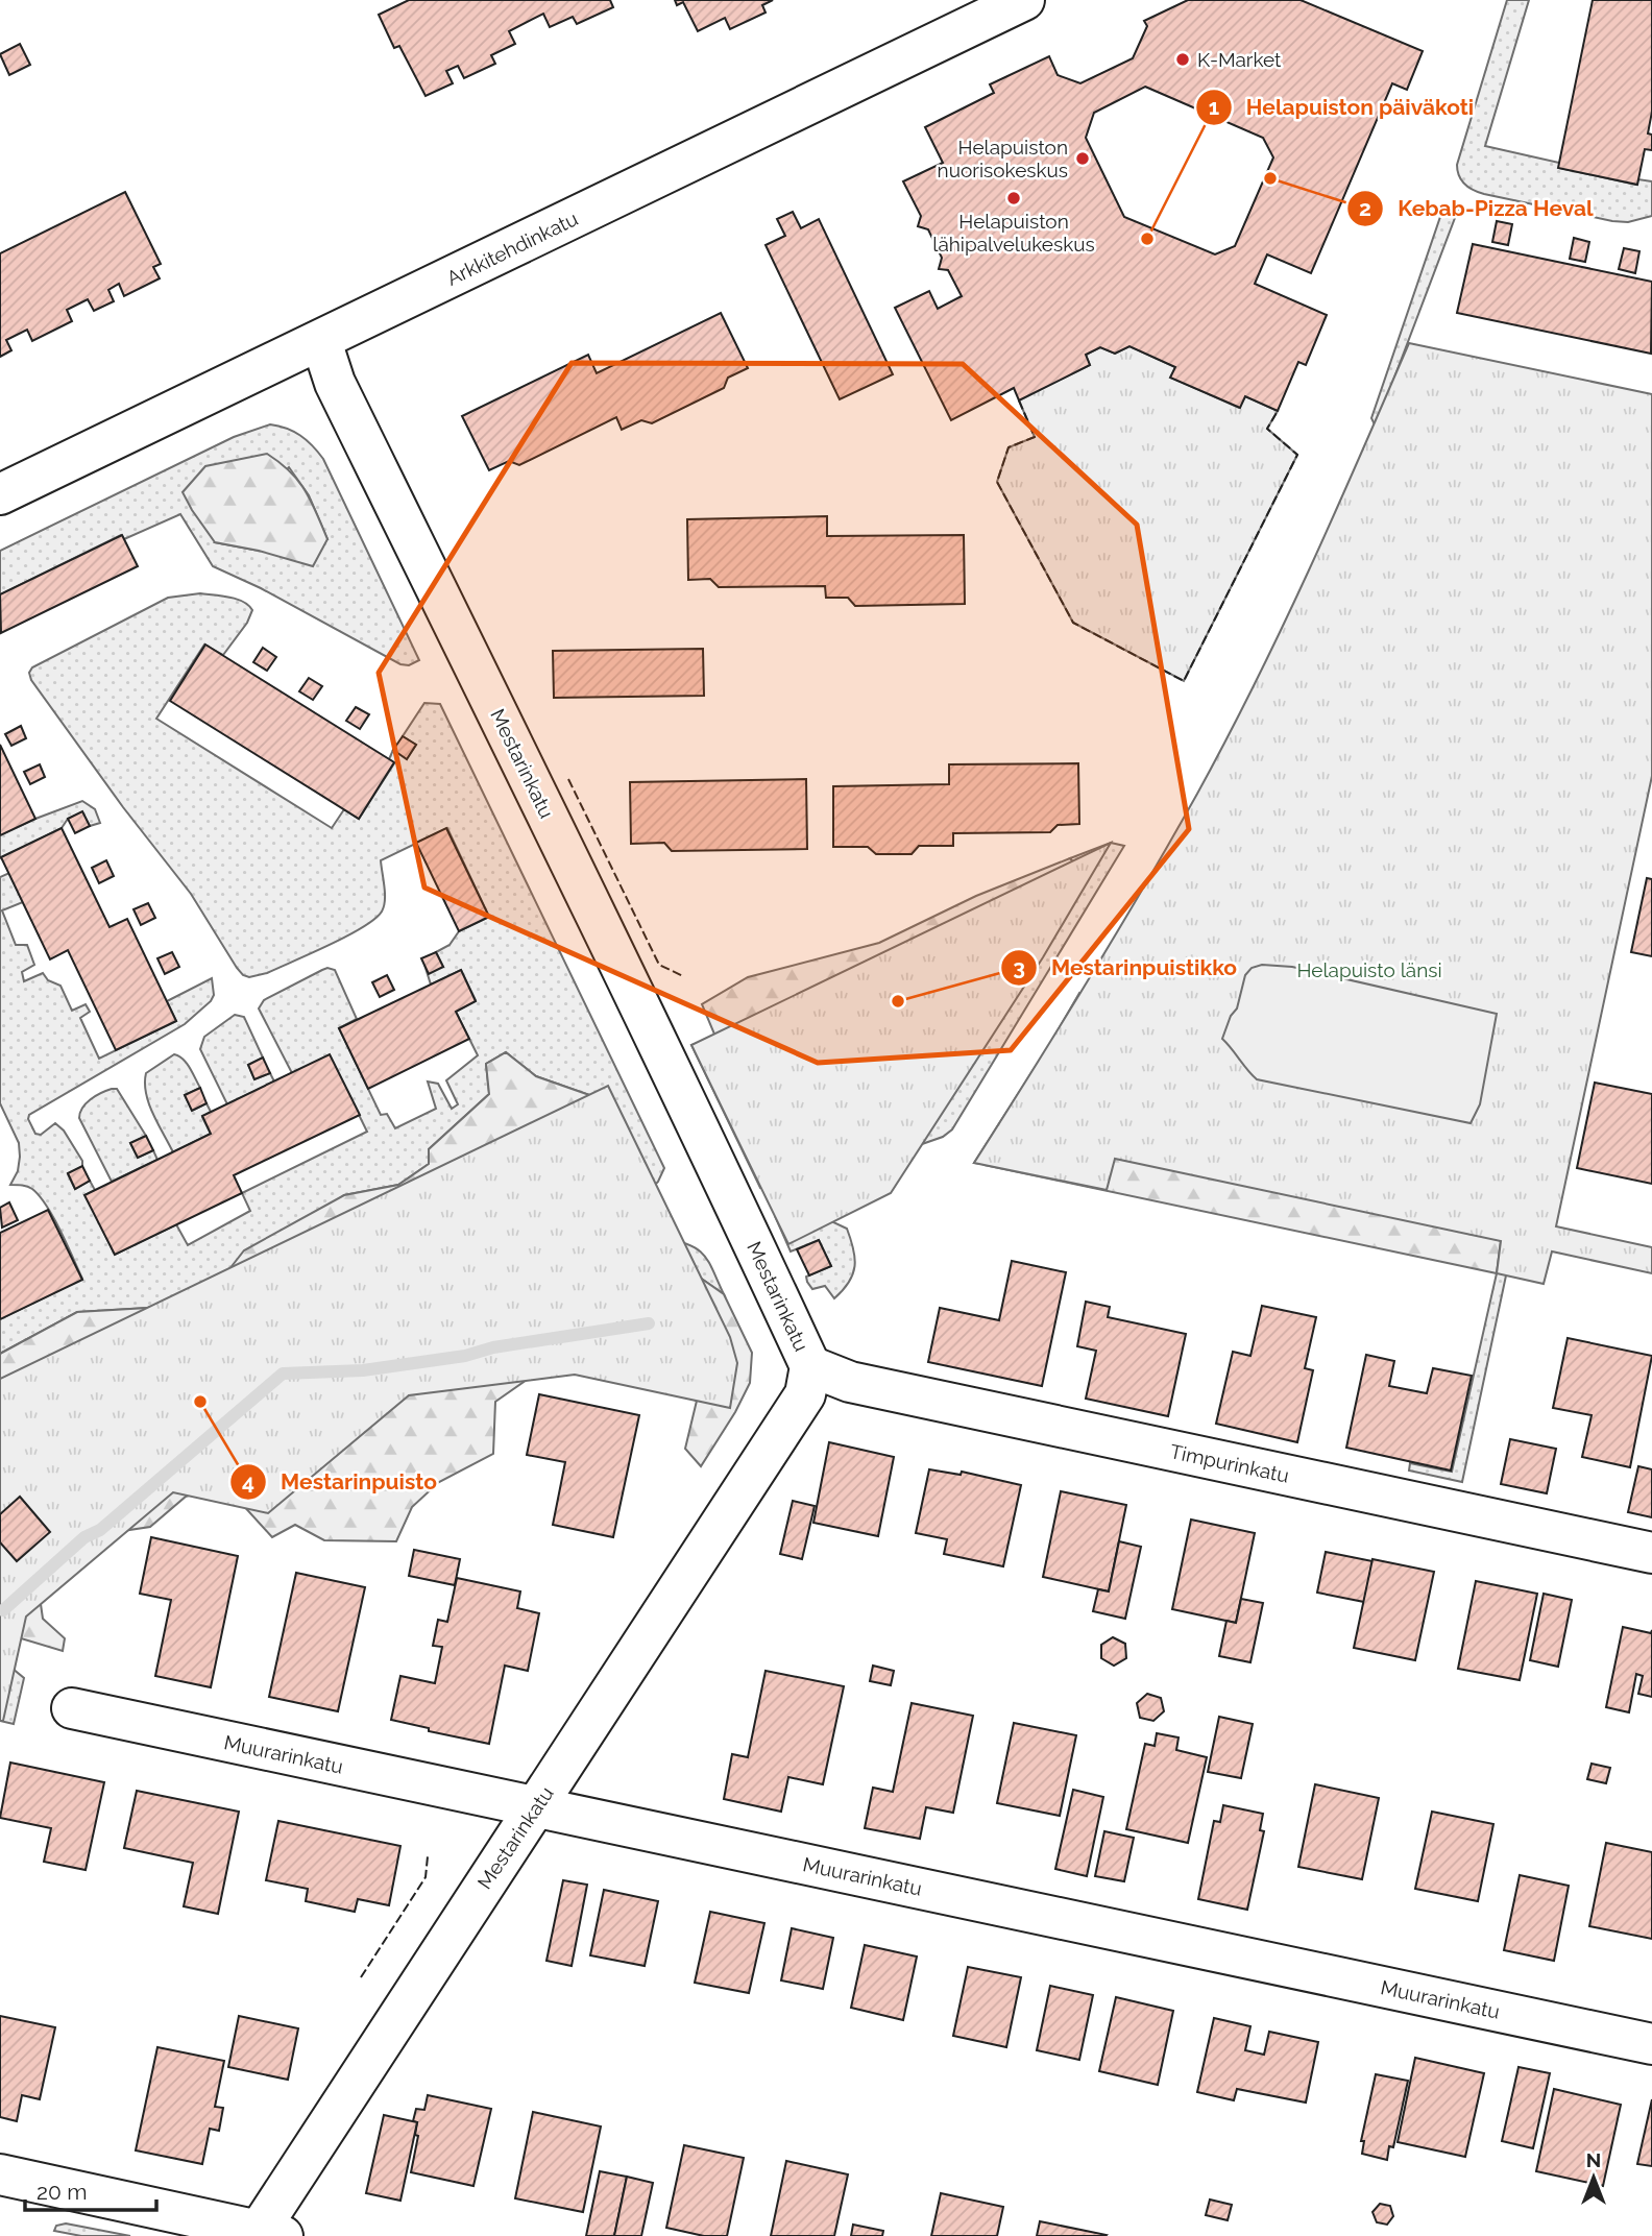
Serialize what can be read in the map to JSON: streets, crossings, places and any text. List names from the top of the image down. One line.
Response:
{"streets":{"street":["Arkkitehdinkatu","Mestarinkatu","Timpurinkatu","Muurarinkatu"]},"crossings":[["Arkkitehdinkatu","Mestarinkatu"],["Mestarinkatu","Timpurinkatu"],["Mestarinkatu","Muurarinkatu"]],"parks":["Helapuisto länsi"],"places":["K-Market","Helapuiston nuorisokeskus","Kebab-Pizza Heval","Helapuiston lähipalvelukeskus","Helapuiston päiväkoti","Mestarinpuistikko","Mestarinpuisto"],"scale_bar":"20 m","north":"top"}
